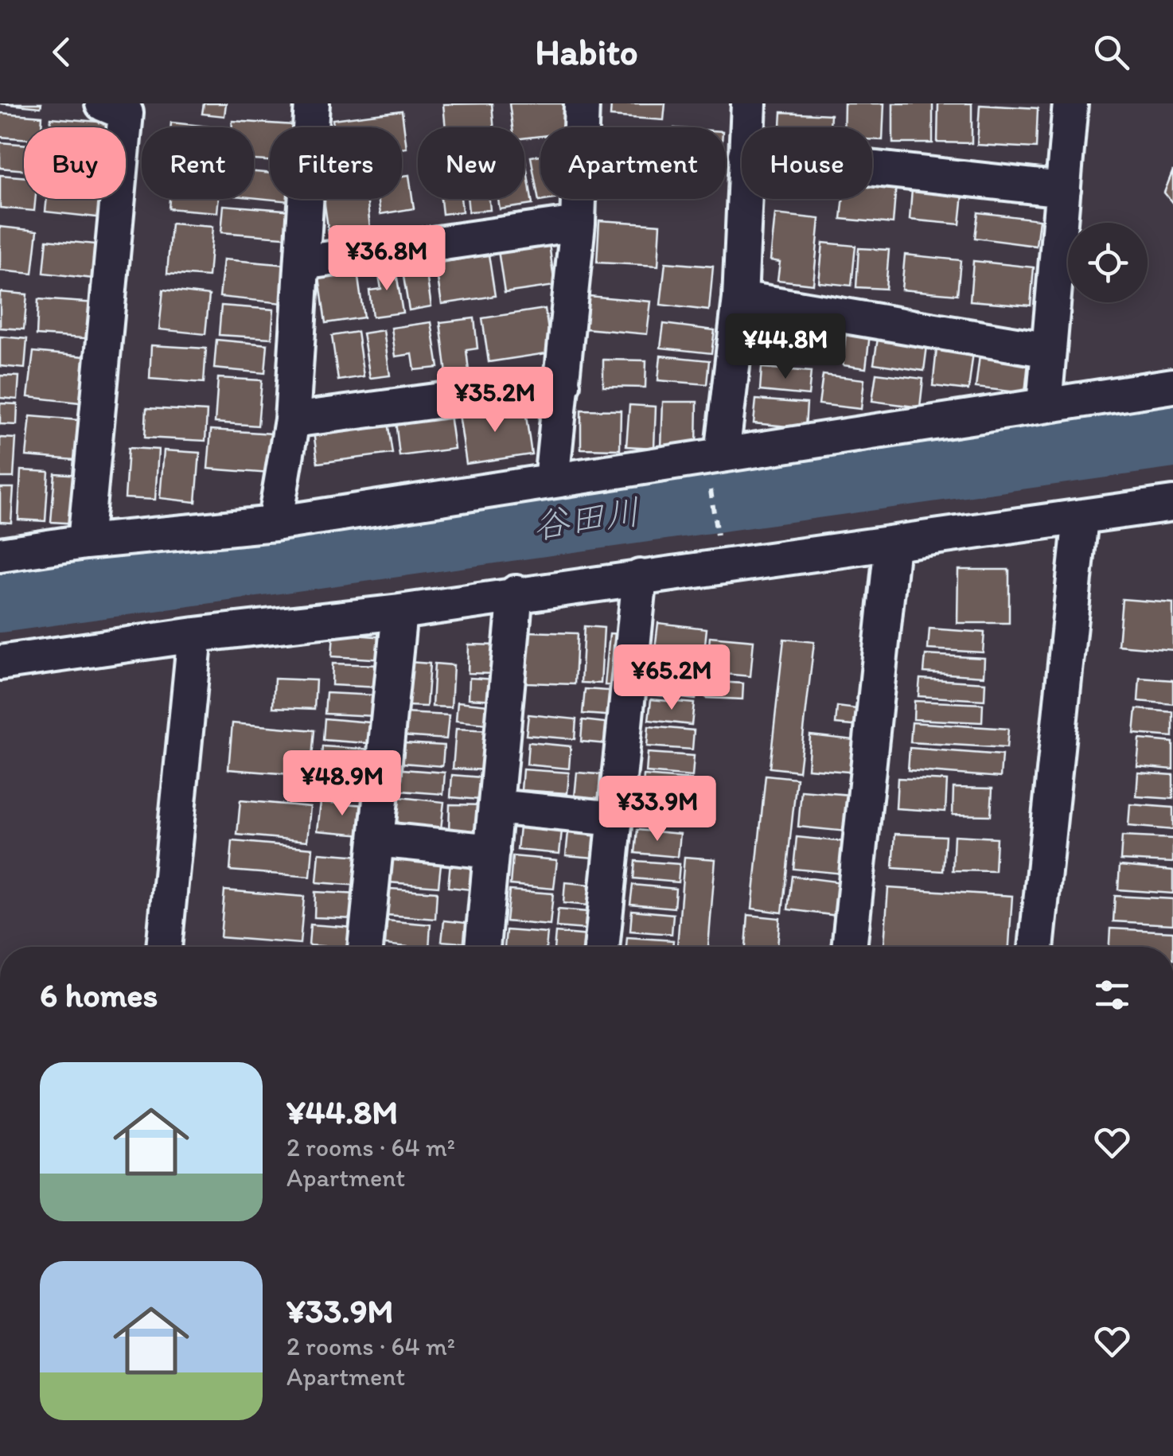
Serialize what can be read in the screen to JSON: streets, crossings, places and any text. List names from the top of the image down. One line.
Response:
{"water":["谷田川"],"page":{"header":"Habito","chip":["Buy","Rent","Filters","New","Apartment","House"],"price":["¥36.8M","¥44.8M","¥35.2M","¥65.2M","¥48.9M","¥33.9M"],"heading":"6 homes","list":[{"name":"¥44.8M","note":"2 rooms · 64 m² · Apartment"},{"name":"¥33.9M","note":"2 rooms · 64 m² · Apartment"}]}}
